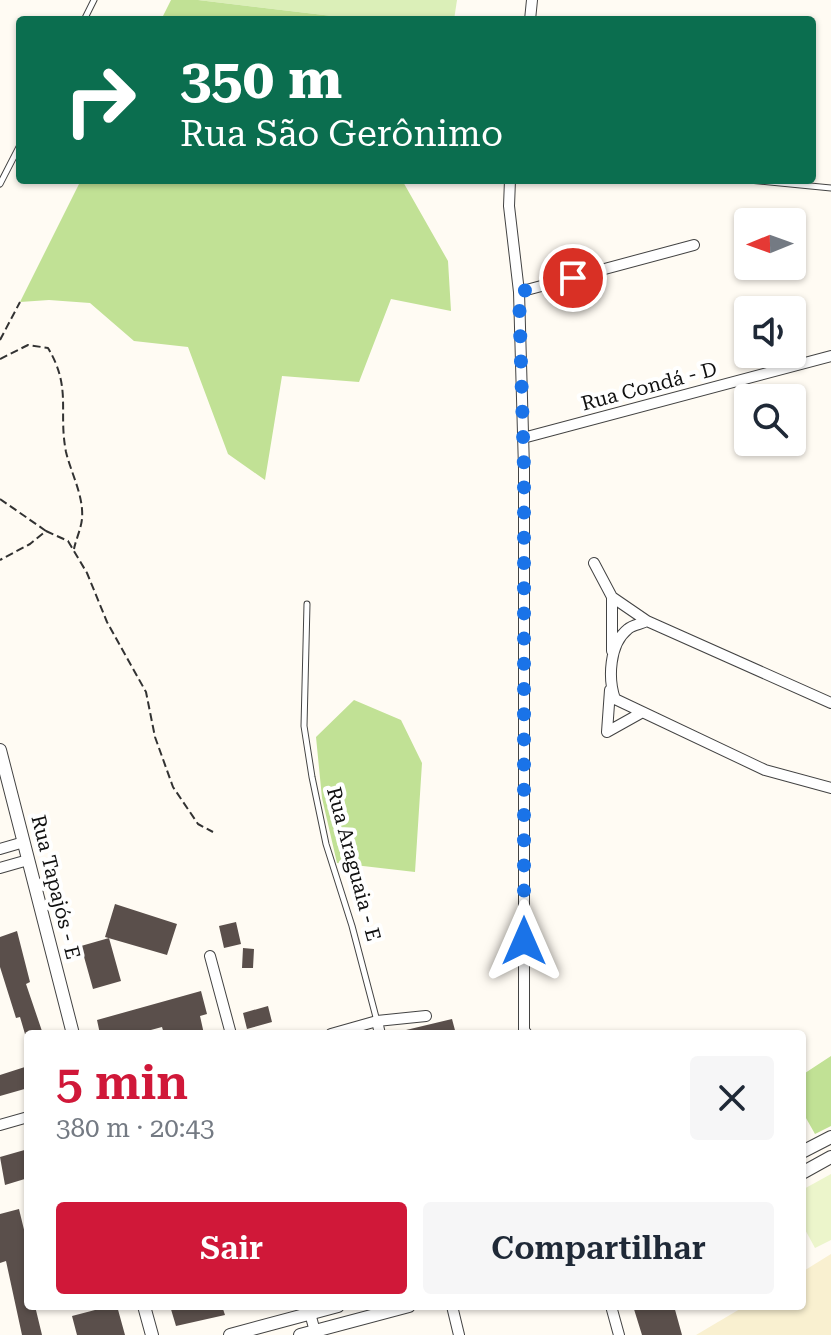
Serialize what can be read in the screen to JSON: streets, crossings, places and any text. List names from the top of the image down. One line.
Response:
{"streets":{"street":["Rua Condá - D","Rua Araguaia - E","Rua Tapajós - E"]},"north":"left","page":{"turn":["350 m","Rua São Gerônimo"],"heading":["5 min","380 m · 20:43"],"buttons":["Sair","Compartilhar"]}}
